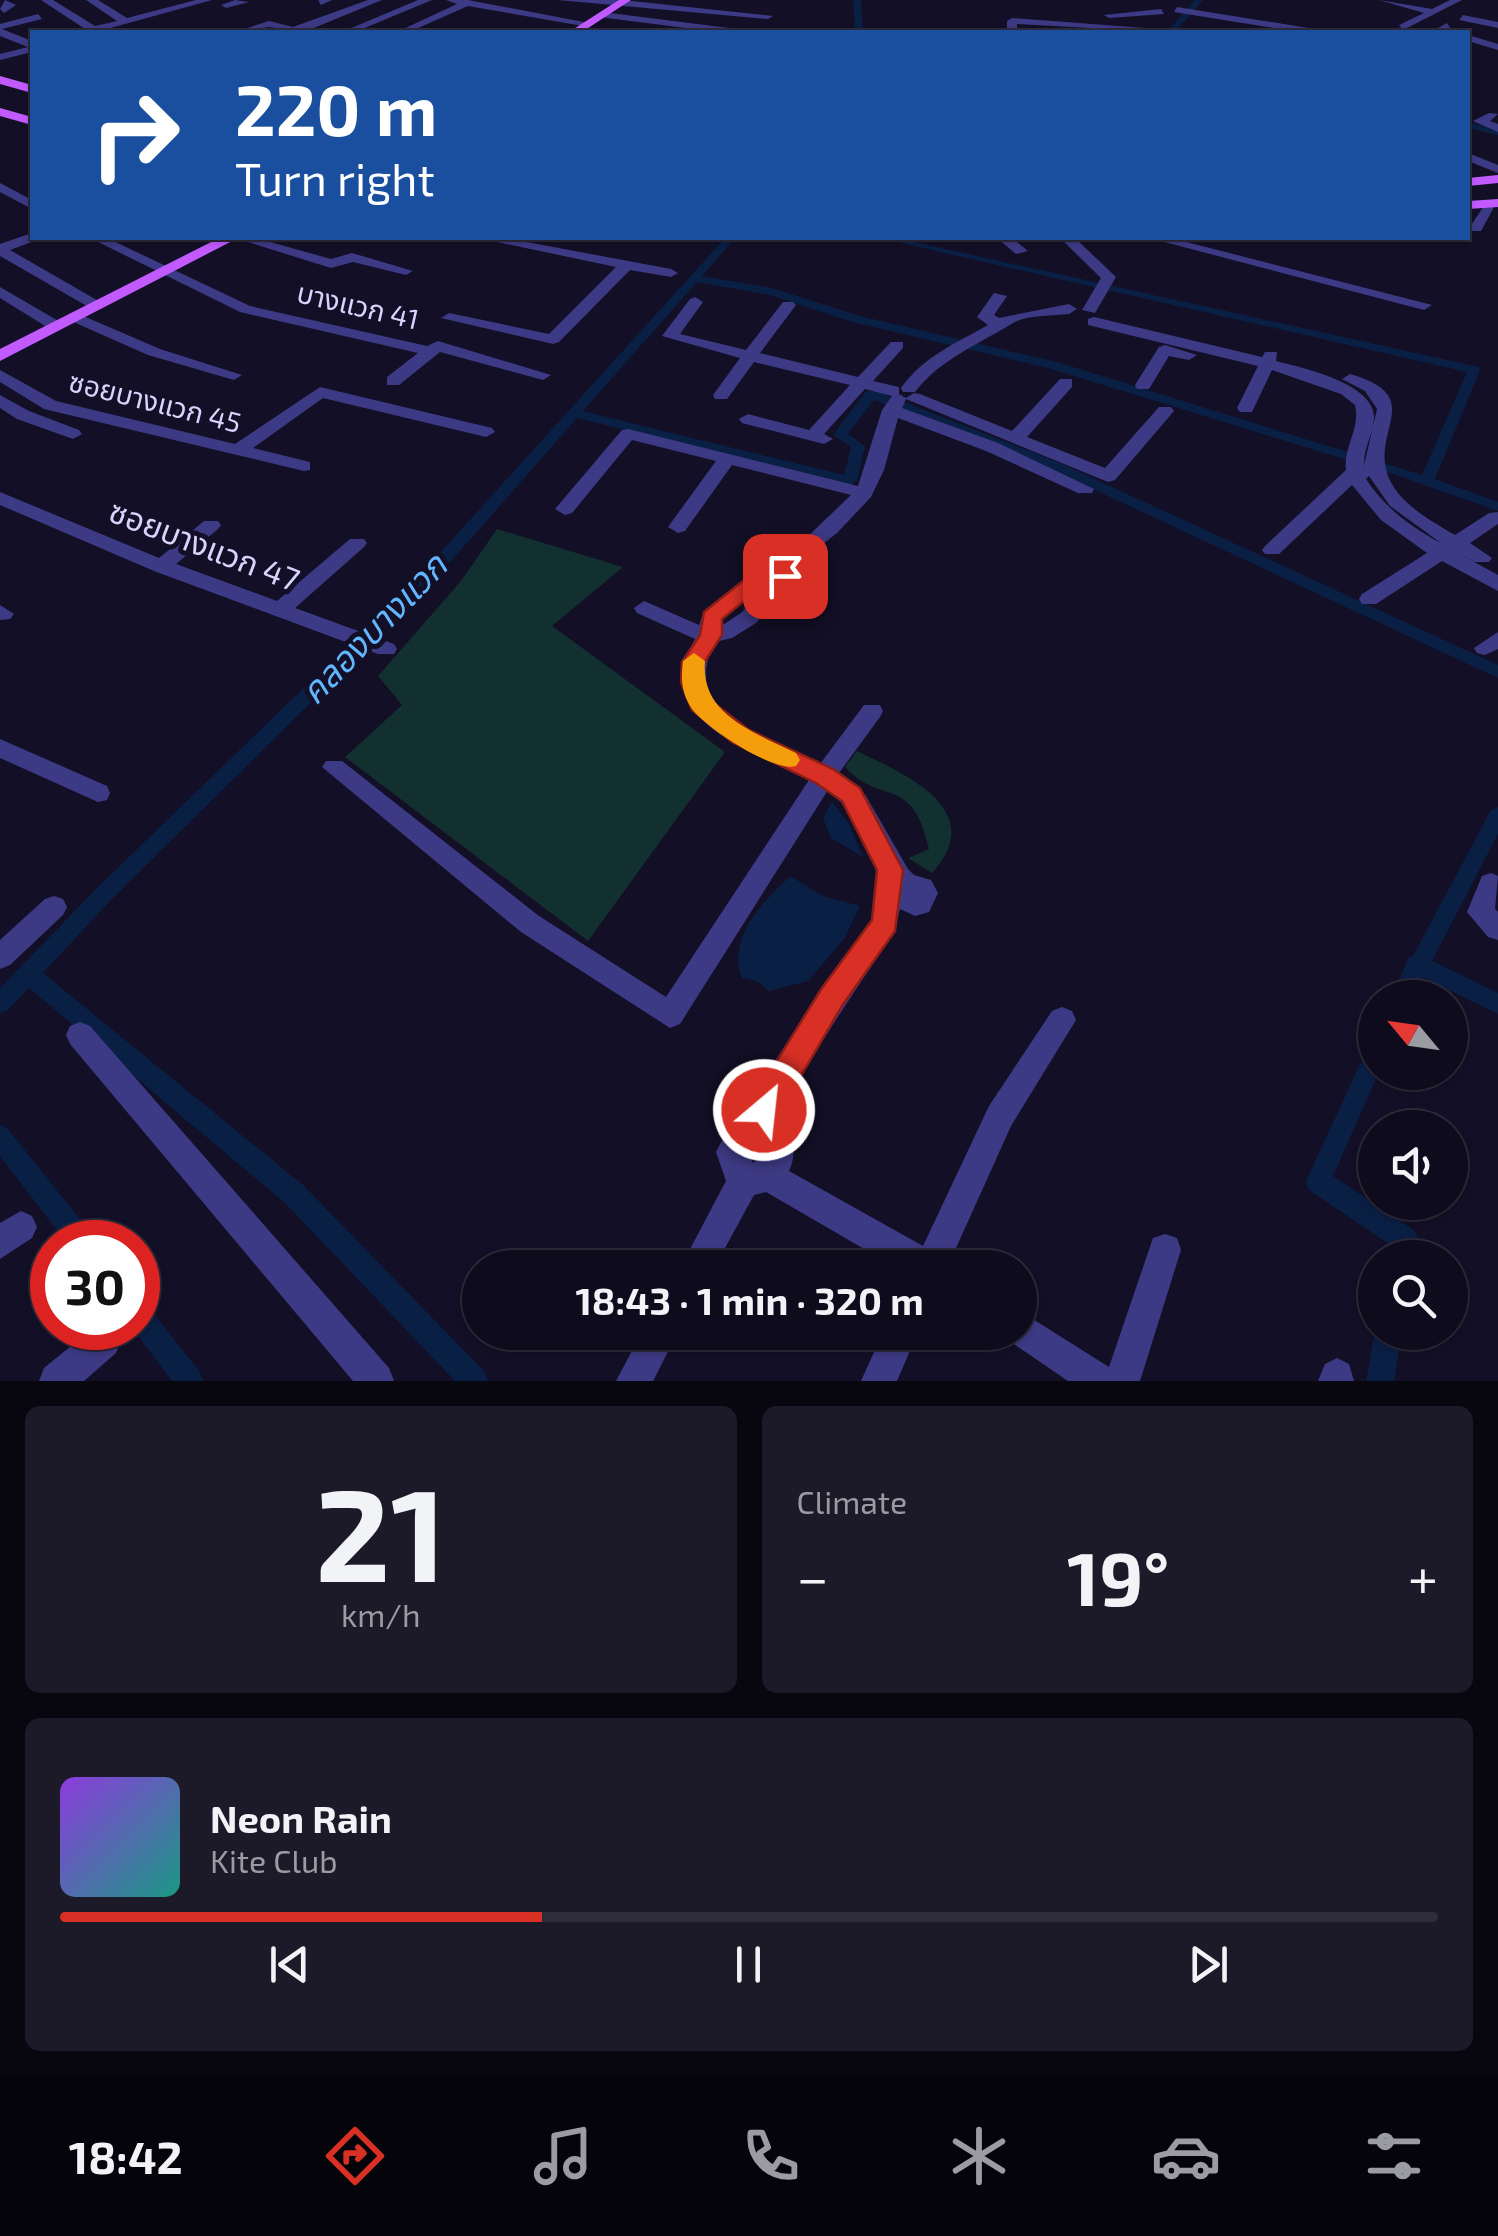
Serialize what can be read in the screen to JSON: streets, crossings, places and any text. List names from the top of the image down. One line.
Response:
{"streets":{"street":["บางแวก 41","ซอยบางแวก 45","ซอยบางแวก 47"]},"water":["คลองบางแวก"],"north":"top left","page":{"turn":["220 m","Turn right"],"limit":"30","trip":"18:43 · 1 min · 320 m","tile":[["21","km/h"],"Climate"],"heat":["−","19°","+"],"song":["Neon Rain","Kite Club"],"tabs":"18:42"}}
